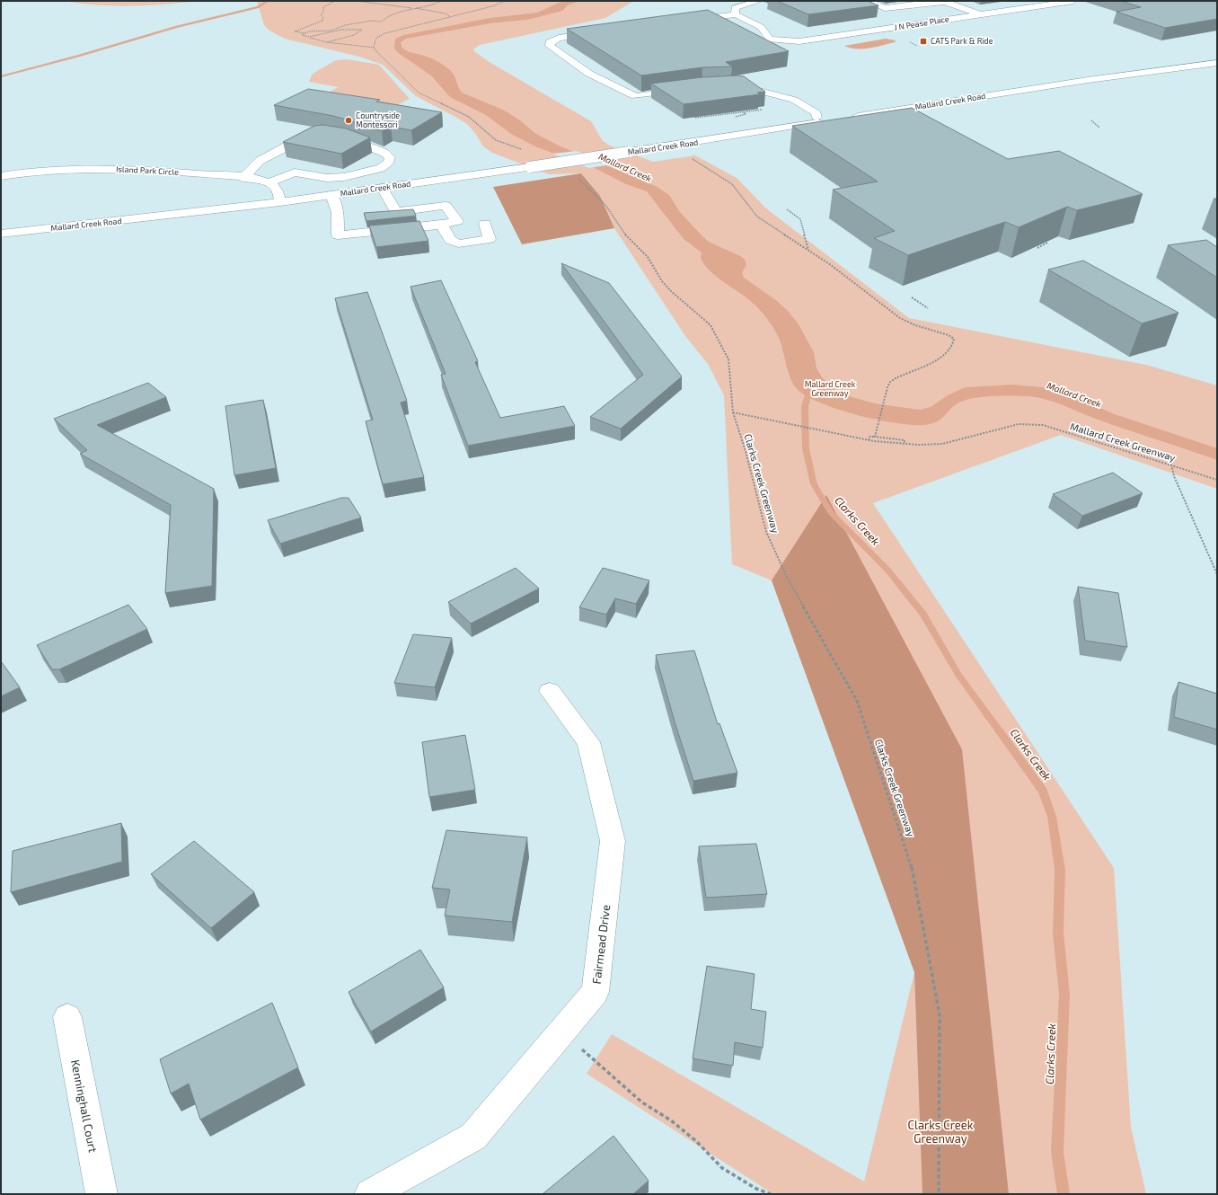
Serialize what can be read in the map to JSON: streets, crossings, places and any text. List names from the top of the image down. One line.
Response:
{"streets":{"street":["J N Pease Place","Mallard Creek Road","Island Park Circle","Fairmead Drive","Kenninghall Court"],"path":["Mallard Creek Greenway","Clarks Creek Greenway"]},"water":["Mallard Creek","Clarks Creek"],"parks":["Mallard Creek Greenway","Clarks Creek Greenway"],"places":{"transit":["CATS Park & Ride"],"other":["Countryside Montessori"]}}
